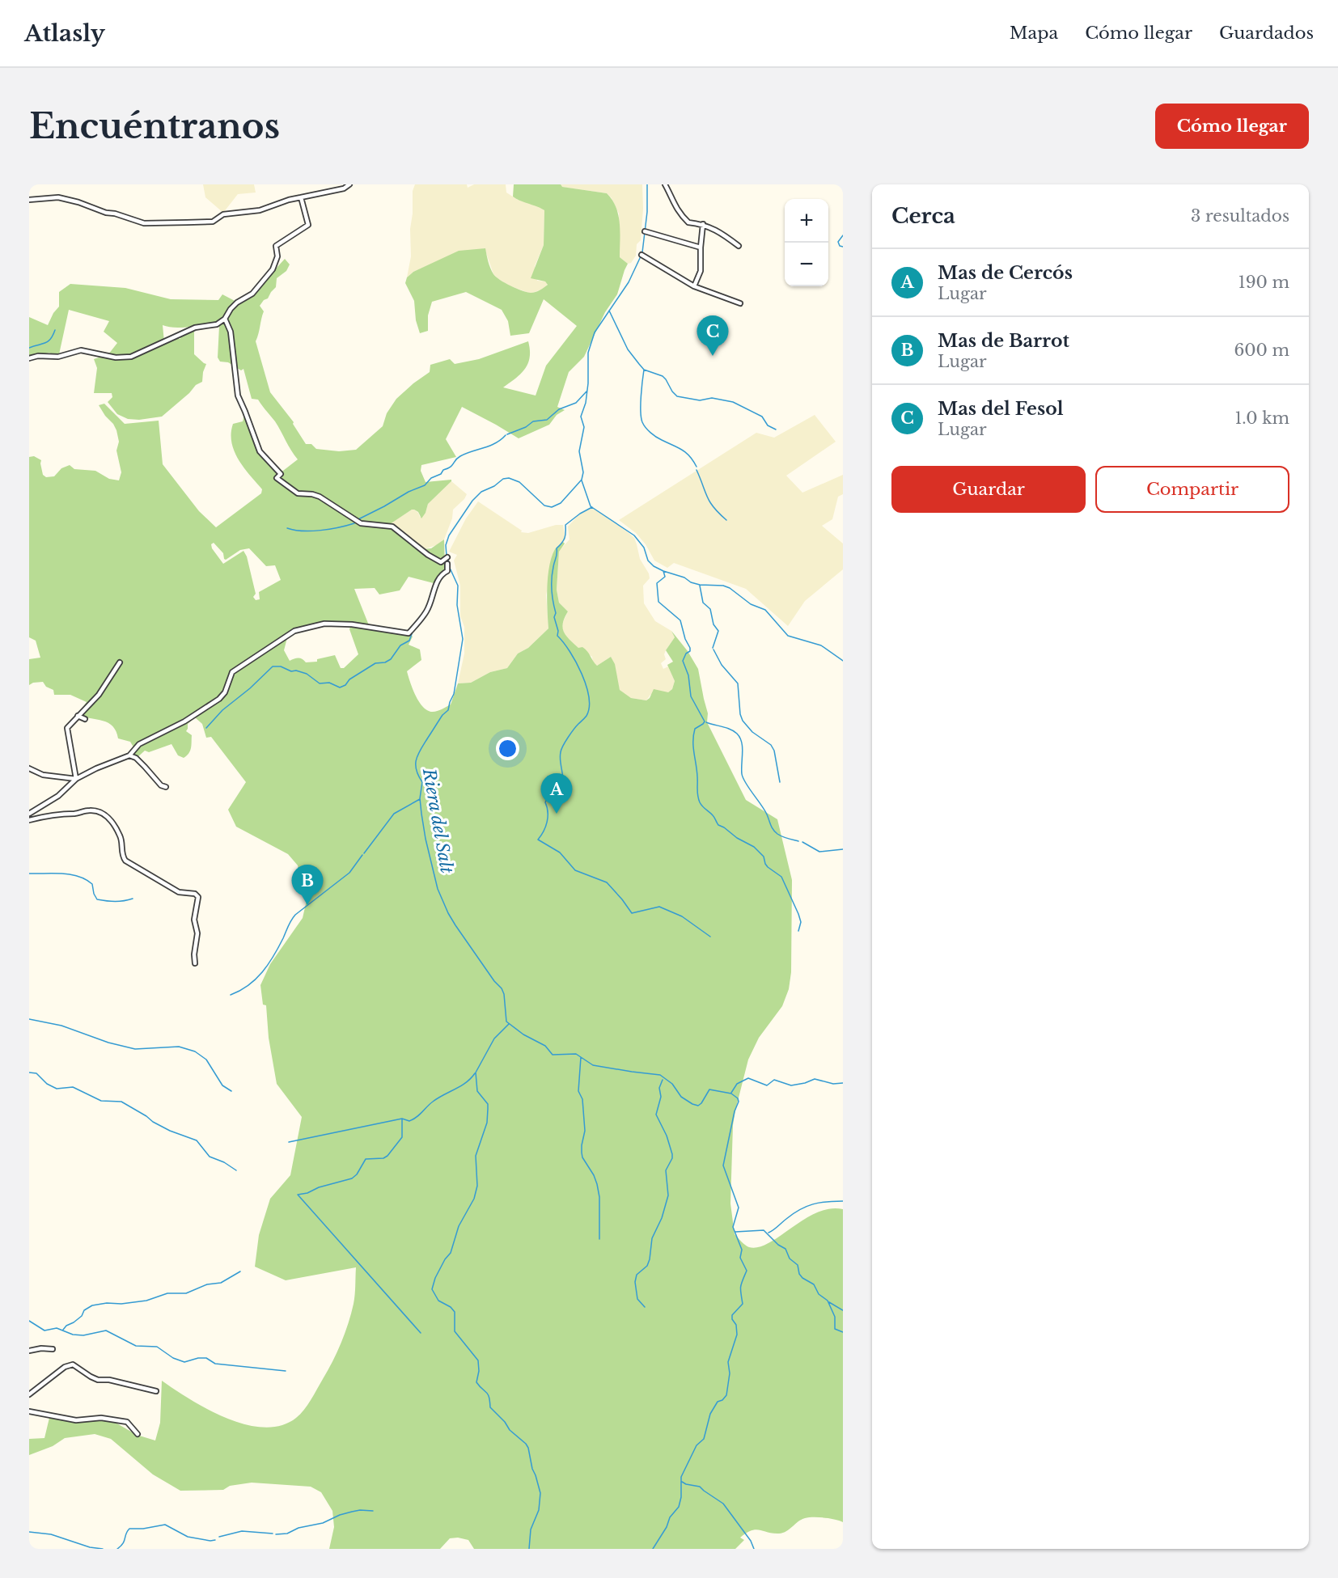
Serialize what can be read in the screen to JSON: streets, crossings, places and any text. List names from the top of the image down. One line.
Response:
{"water":["Riera del Salt"],"page":{"header":"Atlasly","nav":["Mapa","Cómo llegar","Guardados"],"buttons":["Cómo llegar",["Guardar","Compartir"]],"title":"Encuéntranos","heading":["Cerca","3 resultados"],"map_buttons":["+","−"],"list":[{"mark":"A","name":"Mas de Cercós","note":"Lugar","value":"190 m"},{"mark":"B","name":"Mas de Barrot","note":"Lugar","value":"600 m"},{"mark":"C","name":"Mas del Fesol","note":"Lugar","value":"1.0 km"}],"pins":["C","A","B"]}}
